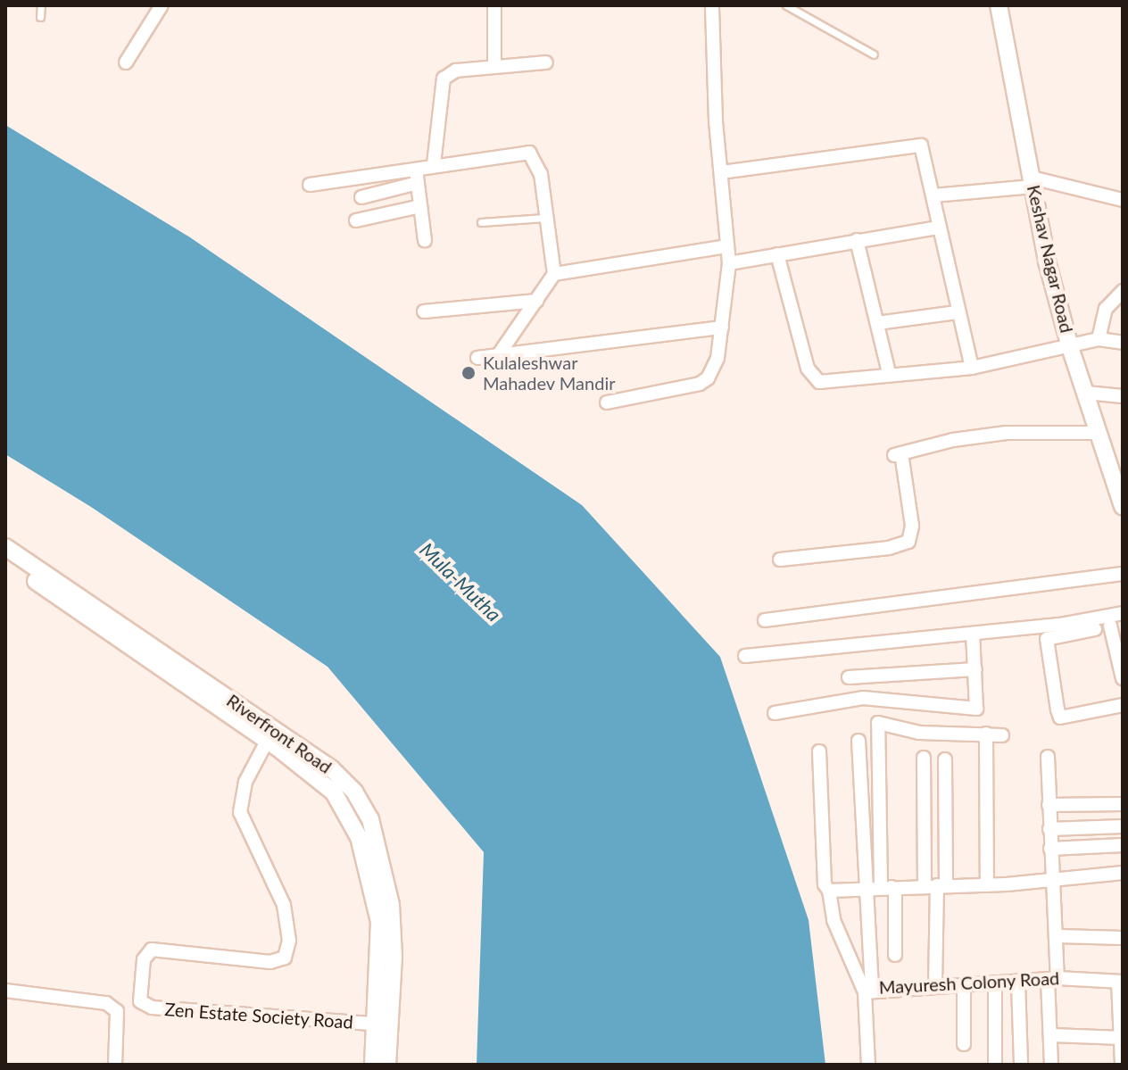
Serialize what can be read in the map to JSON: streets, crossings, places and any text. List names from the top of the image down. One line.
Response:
{"streets":{"street":["Keshav Nagar Road","Riverfront Road","Mayuresh Colony Road","Zen Estate Society Road"]},"crossings":[["Riverfront Road","Zen Estate Society Road"]],"water":["Mula-Mutha"],"places":["Kulaleshwar Mahadev Mandir"]}
